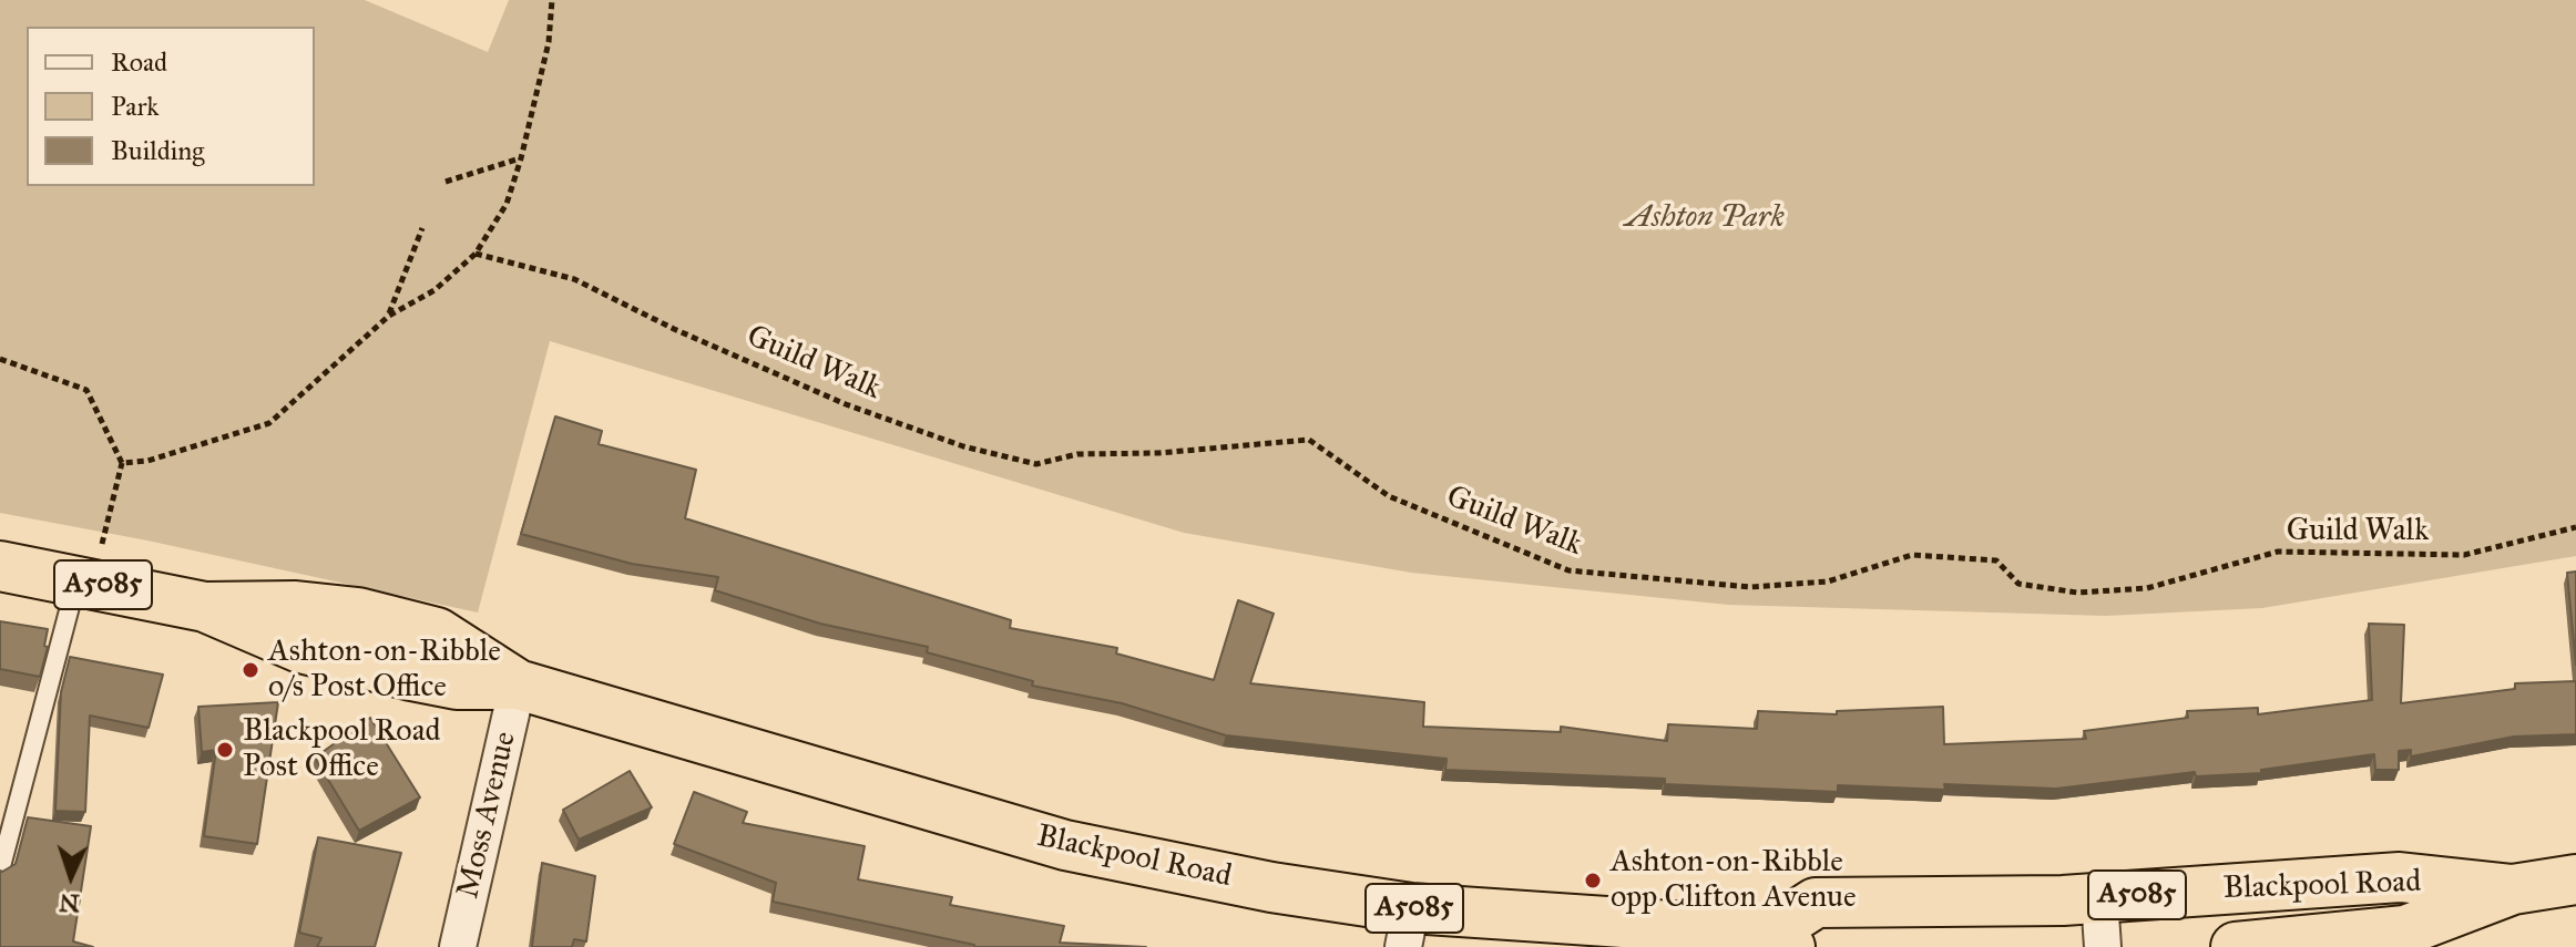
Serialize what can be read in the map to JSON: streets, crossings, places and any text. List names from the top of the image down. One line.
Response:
{"streets":{"highway":["A5085","Blackpool Road"],"street":["Moss Avenue"],"path":["Guild Walk"]},"crossings":[["Moss Avenue","Blackpool Road"]],"parks":["Ashton Park"],"places":["Ashton-on-Ribble o/s Post Office","Blackpool Road Post Office","Ashton-on-Ribble opp Clifton Avenue"],"legend":["Road","Park","Building"],"north":"bottom"}
